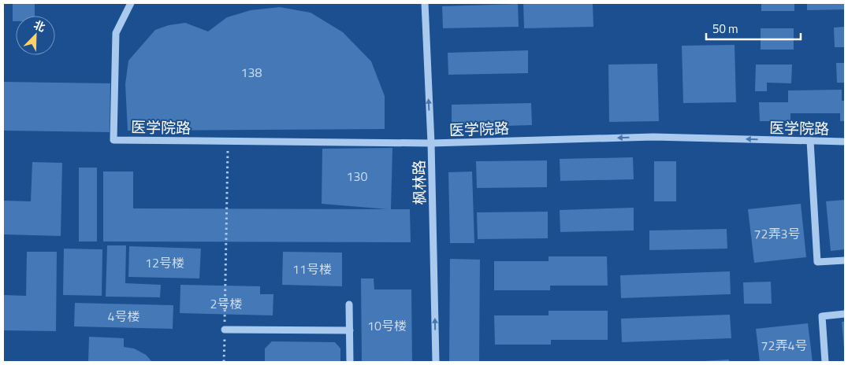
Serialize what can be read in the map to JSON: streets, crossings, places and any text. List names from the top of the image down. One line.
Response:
{"streets":{"street":["医学院路","枫林路"]},"crossings":[["医学院路","枫林路"]],"one_way":["医学院路","枫林路"],"house_numbers":["138","130","72弄3号","12号楼","11号楼","2号楼","4号楼","10号楼","72弄4号"],"scale_bar":"50 m","north":"top right"}
